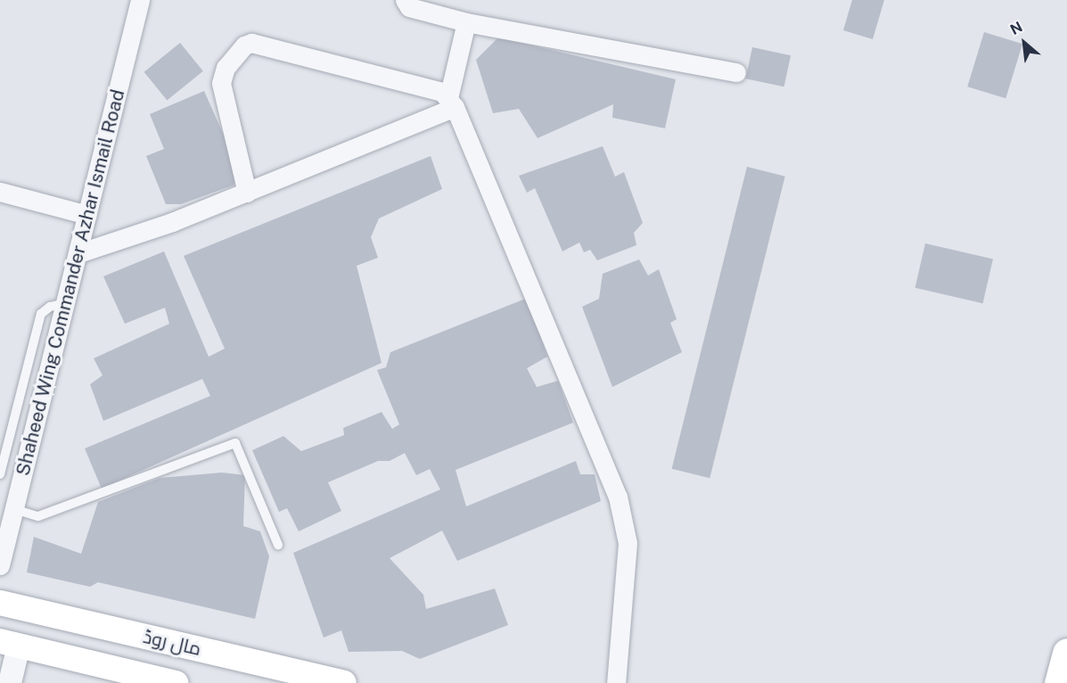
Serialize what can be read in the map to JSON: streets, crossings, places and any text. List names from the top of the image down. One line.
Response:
{"streets":{"main road":["مال روڈ"],"street":["Shaheed Wing Commander Azhar Ismail Road"]},"north":"top left"}
